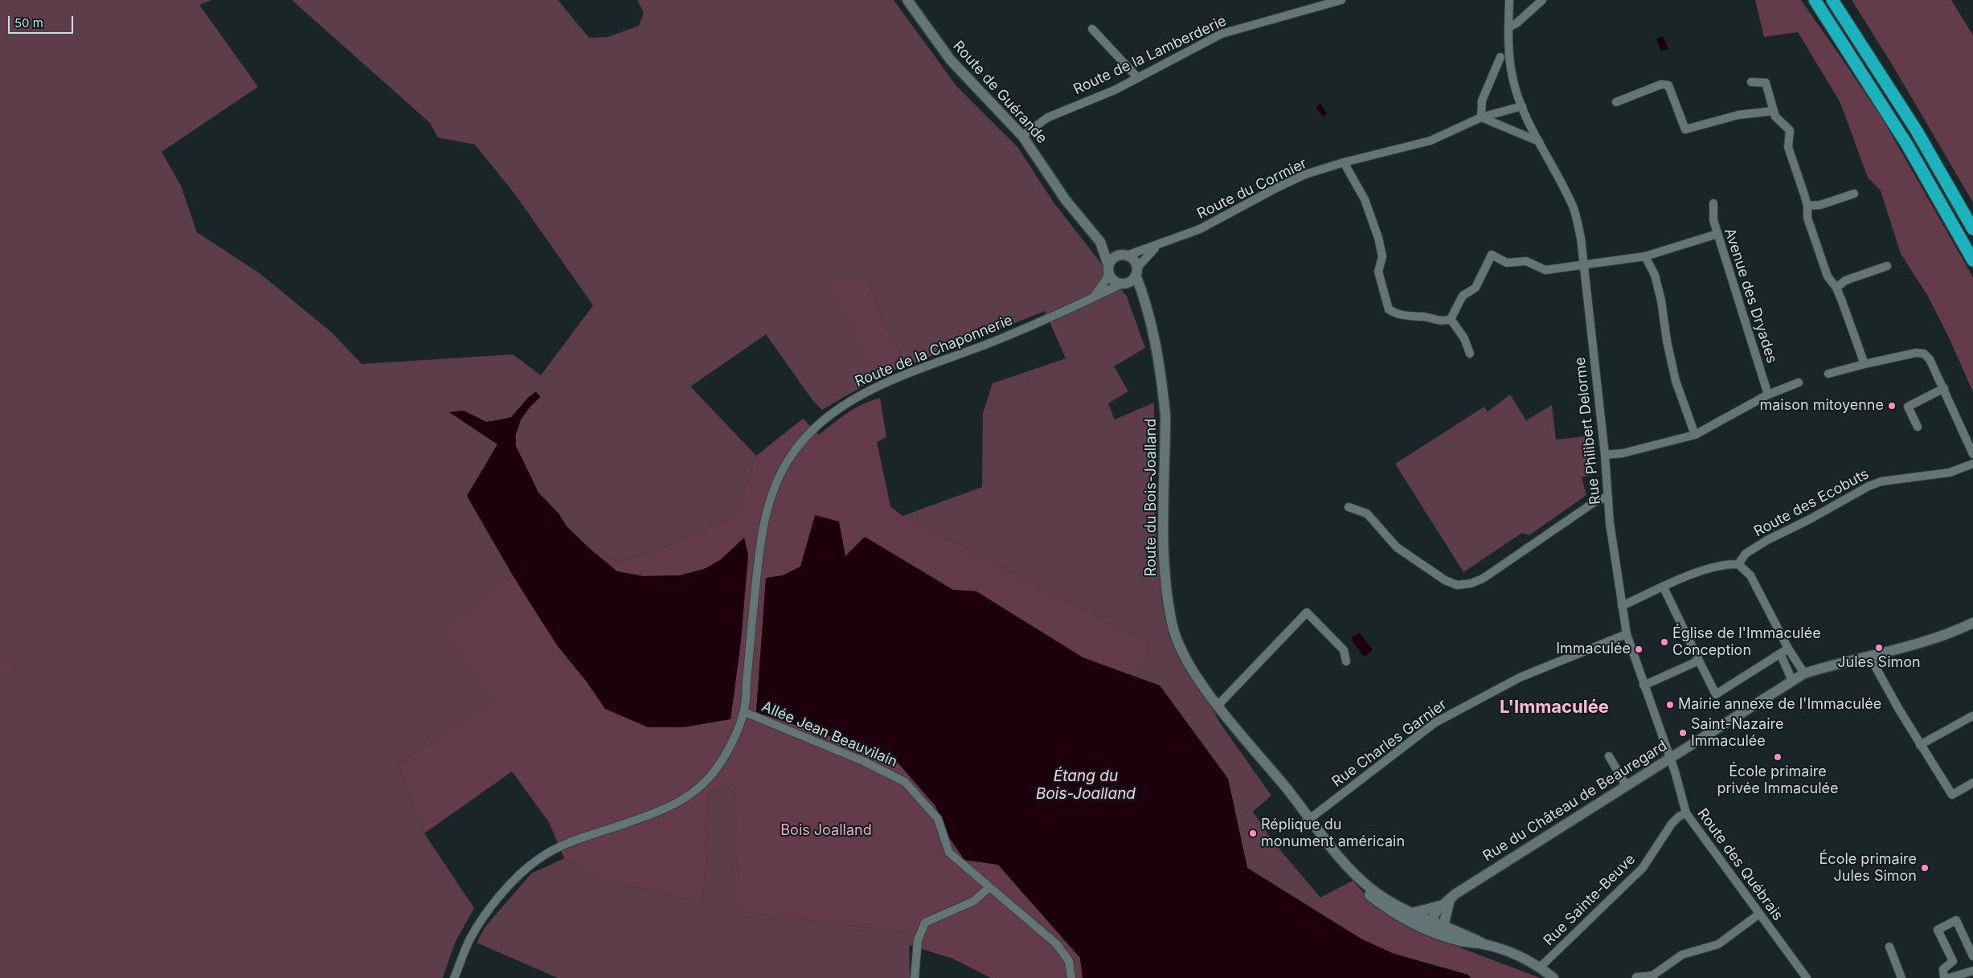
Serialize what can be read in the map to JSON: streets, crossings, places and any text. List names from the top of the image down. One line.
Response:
{"streets":{"street":["Route de la Lamberderie","Route de Guérande","Route du Cormier","Avenue des Dryades","Route de la Chaponnerie","Rue Philibert Delorme","Route du Bois-Joalland","Route des Ecobuts","Allée Jean Beauvilain","Rue Charles Garnier","Rue du Château de Beauregard","Route des Québrais","Rue Sainte-Beuve"]},"crossings":[["Route de la Lamberderie","Route de Guérande"],["Route de Guérande","Route du Cormier"],["Route de Guérande","Route de la Chaponnerie"],["Route de Guérande","Route du Bois-Joalland"],["Route du Cormier","Route de la Chaponnerie"],["Route du Cormier","Rue Philibert Delorme"],["Route du Cormier","Route du Bois-Joalland"],["Route de la Chaponnerie","Route du Bois-Joalland"],["Route de la Chaponnerie","Allée Jean Beauvilain"],["Rue Philibert Delorme","Rue Charles Garnier"],["Rue Philibert Delorme","Rue du Château de Beauregard"],["Rue Philibert Delorme","Route des Québrais"],["Route du Bois-Joalland","Rue Charles Garnier"],["Route du Bois-Joalland","Rue du Château de Beauregard"],["Route du Bois-Joalland","Rue Sainte-Beuve"],["Rue du Château de Beauregard","Route des Québrais"],["Route des Québrais","Rue Sainte-Beuve"]],"districts":["L'Immaculée"],"water":["Étang du Bois-Joalland"],"parks":["Bois Joalland"],"places":["maison mitoyenne","Église de l'Immaculée Conception","Jules Simon","Immaculée","Mairie annexe de l'Immaculée","Saint-Nazaire Immaculée","École primaire privée Immaculée","Réplique du monument américain","École primaire Jules Simon"],"scale_bar":"50 m"}
